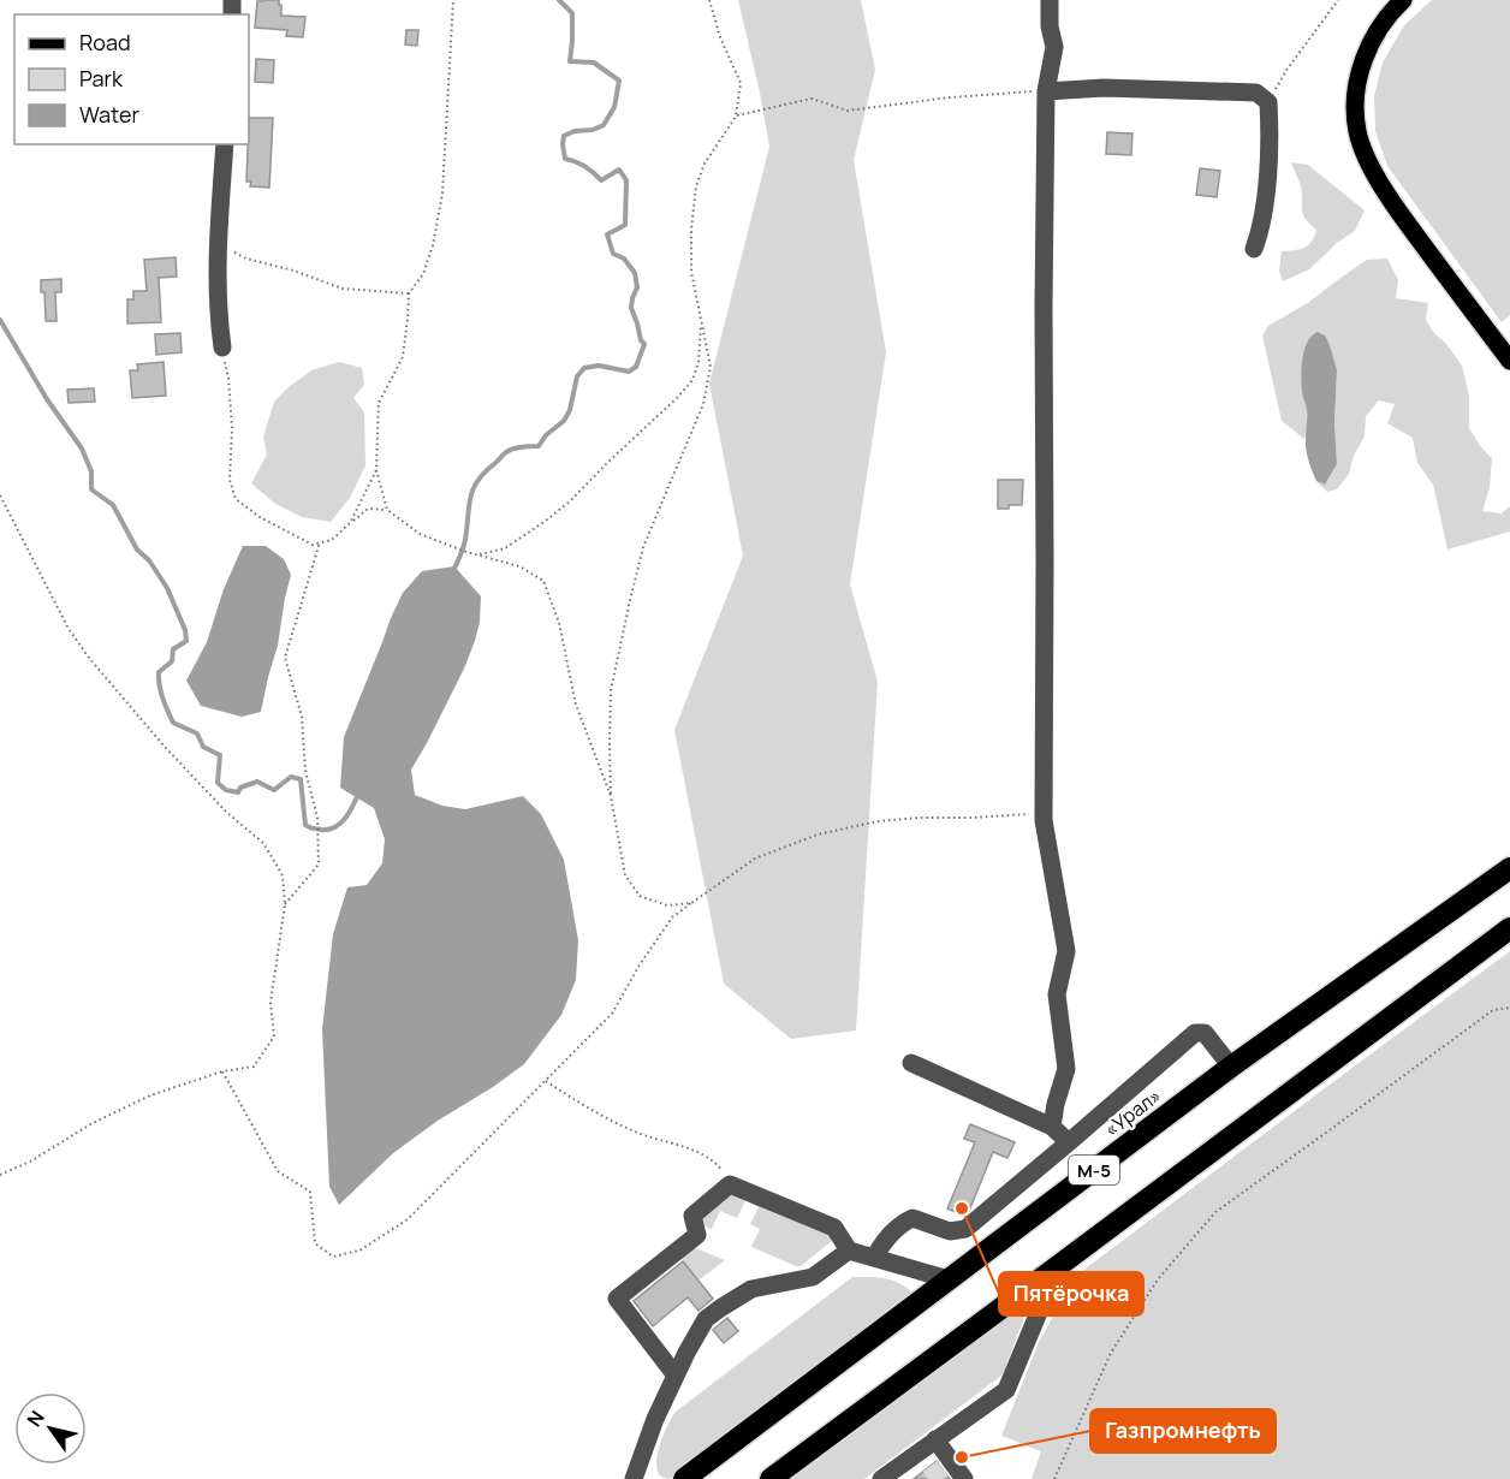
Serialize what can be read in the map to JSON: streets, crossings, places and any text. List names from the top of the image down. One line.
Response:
{"streets":{"highway":["«Урал»","М-5"]},"places":["Пятёрочка","Газпромнефть"],"legend":["Road","Park","Water"],"north":"top left"}
